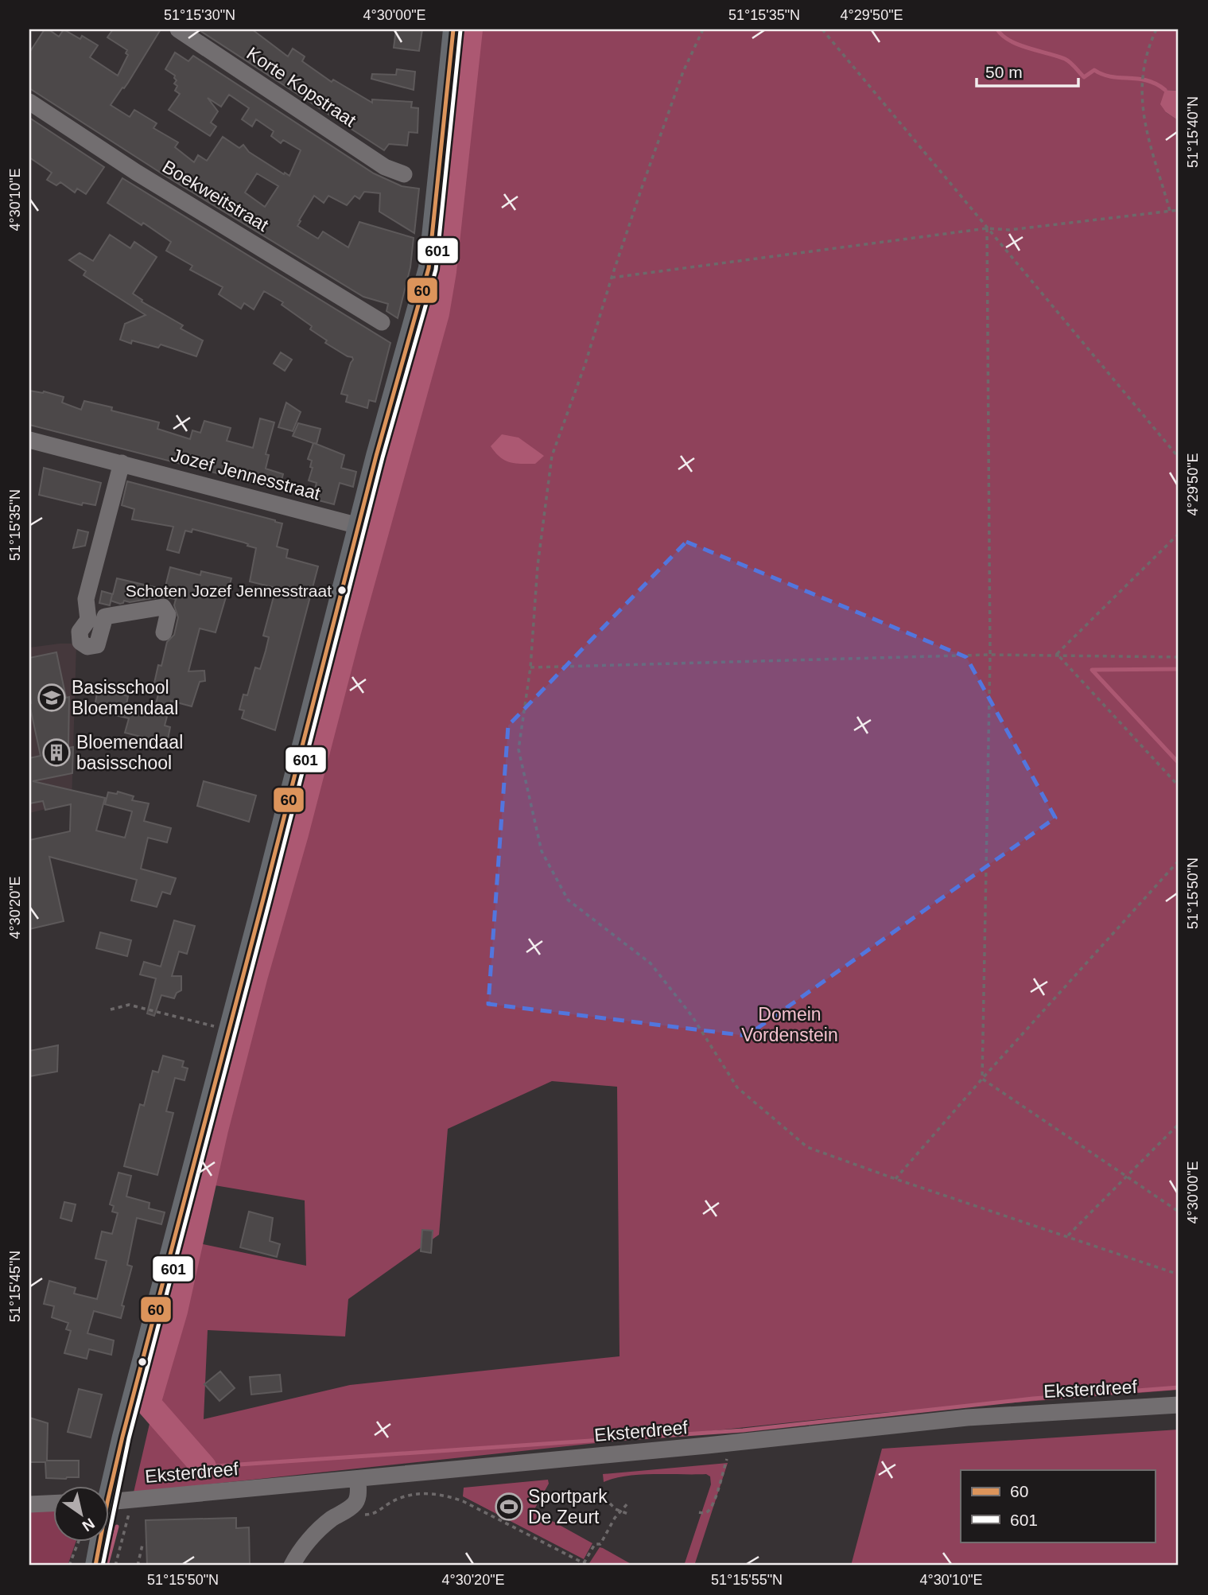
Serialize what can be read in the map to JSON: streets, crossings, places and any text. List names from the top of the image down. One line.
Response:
{"streets":{"street":["Korte Kopstraat","Boekweitstraat","Jozef Jennesstraat","Eksterdreef"]},"parks":["Domein Vordenstein"],"places":{"other":["Schoten Jozef Jennesstraat"],"school or university":["Basisschool Bloemendaal"],"building":["Bloemendaal basisschool"],"sports":["Sportpark De Zeurt"]},"lines":["transit line 60","transit line 601"],"legend":["60","601"],"scale_bar":"50 m","north":"bottom right","coordinates":["51°15'30\"N","4°30'00\"E","51°15'35\"N","4°29'50\"E","51°15'40\"N","4°30'10\"E","51°15'50\"N","4°30'20\"E","51°15'45\"N","51°15'55\"N"]}
